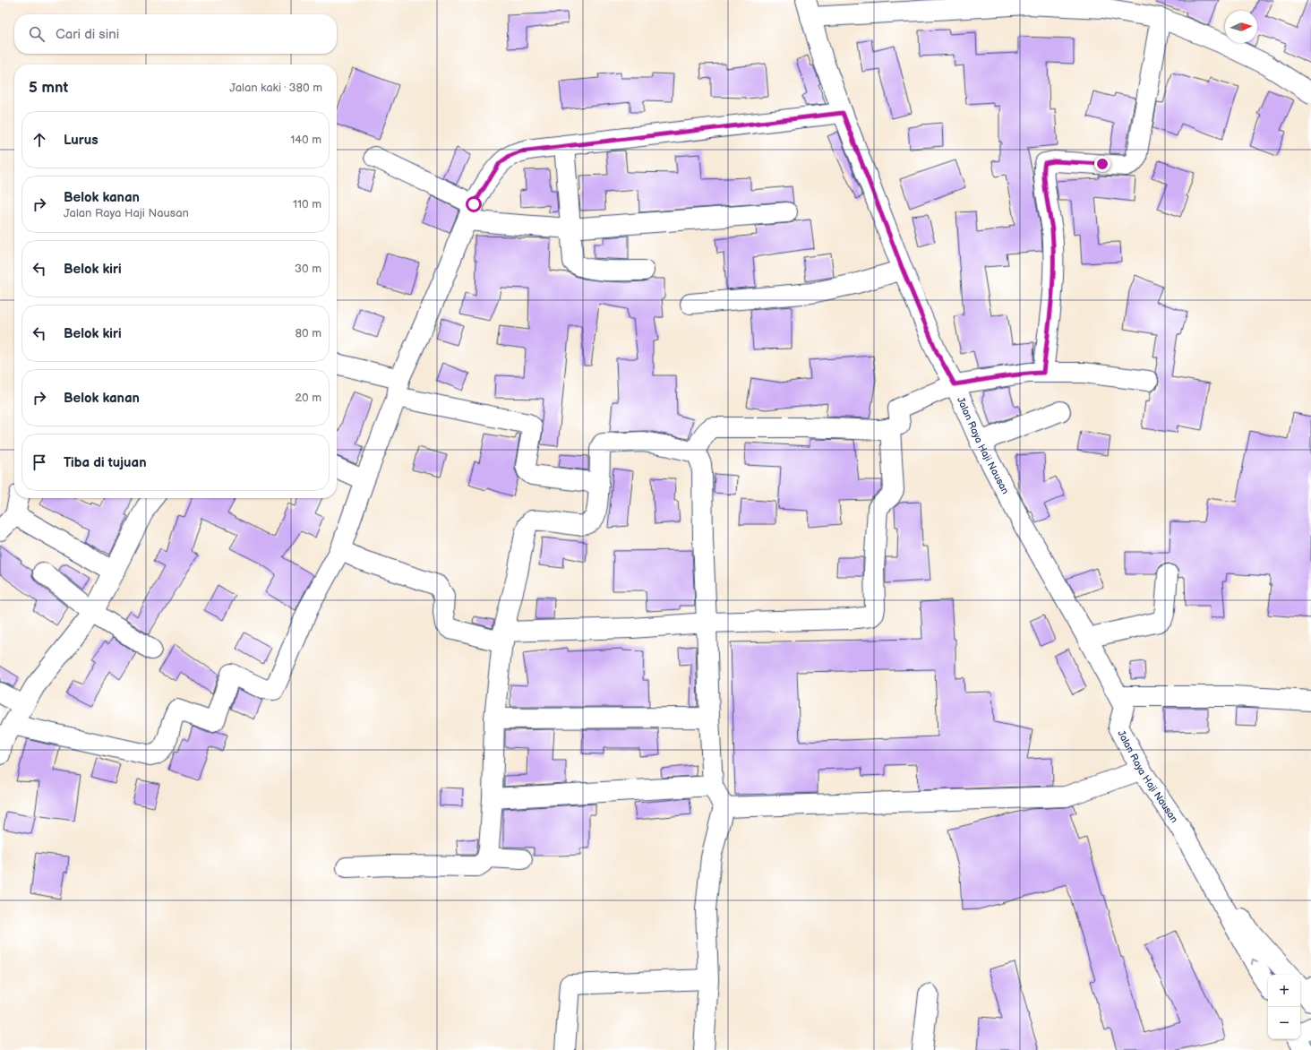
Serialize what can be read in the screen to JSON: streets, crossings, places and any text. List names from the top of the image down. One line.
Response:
{"streets":{"main road":["Jalan Raya Haji Nausan"]},"north":"right","page":{"search":"Cari di sini","heading":["5 mnt","Jalan kaki · 380 m"],"list":[["Lurus","140 m"],["Belok kanan","Jalan Raya Haji Nausan","110 m"],["Belok kiri","30 m"],["Belok kiri","80 m"],["Belok kanan","20 m"],"Tiba di tujuan"],"map_buttons":["+","−"]}}
